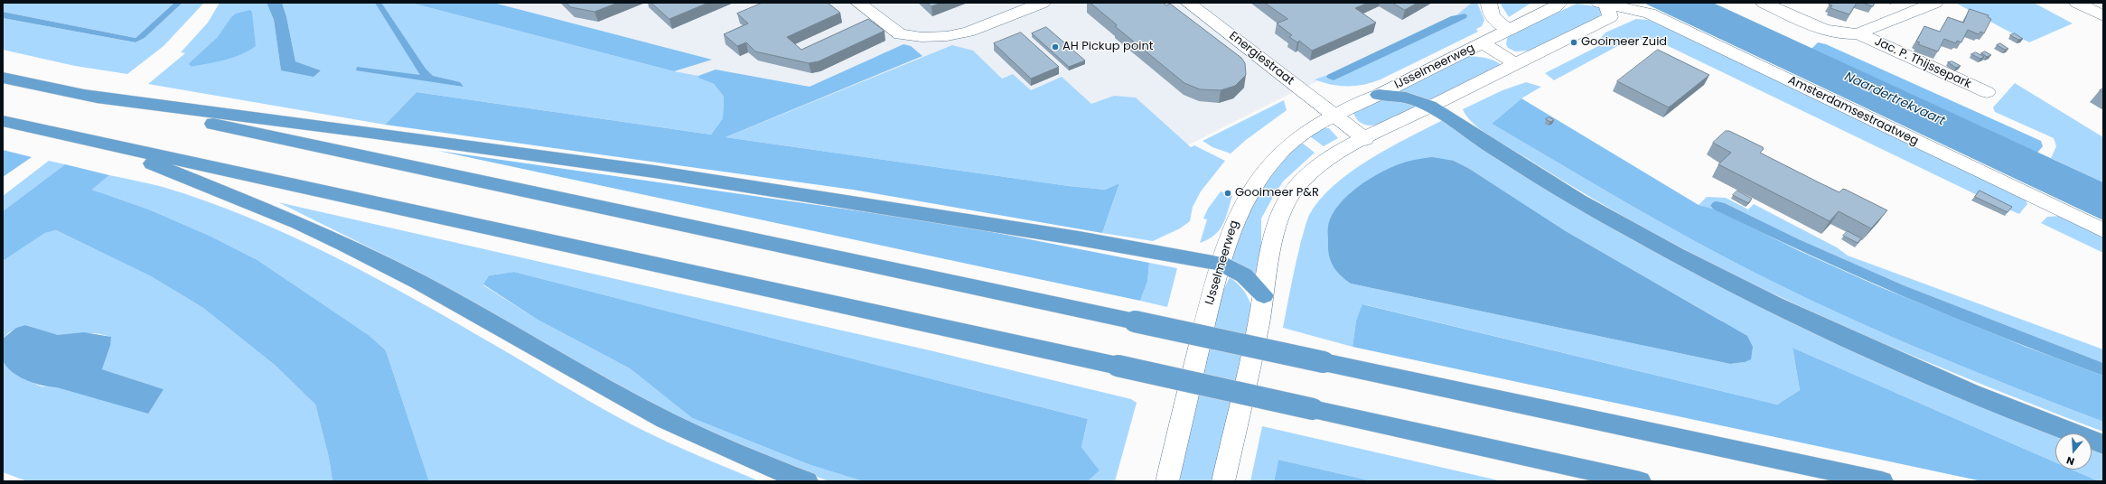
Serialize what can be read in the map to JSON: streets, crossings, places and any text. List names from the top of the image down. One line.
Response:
{"streets":{"street":["Energiestraat","Jac. P. Thijssepark","IJsselmeerweg","Amsterdamsestraatweg"]},"crossings":[["Energiestraat","IJsselmeerweg"]],"water":["Naardertrekvaart"],"places":["Gooimeer Zuid","AH Pickup point","Gooimeer P&R"],"north":"bottom"}
